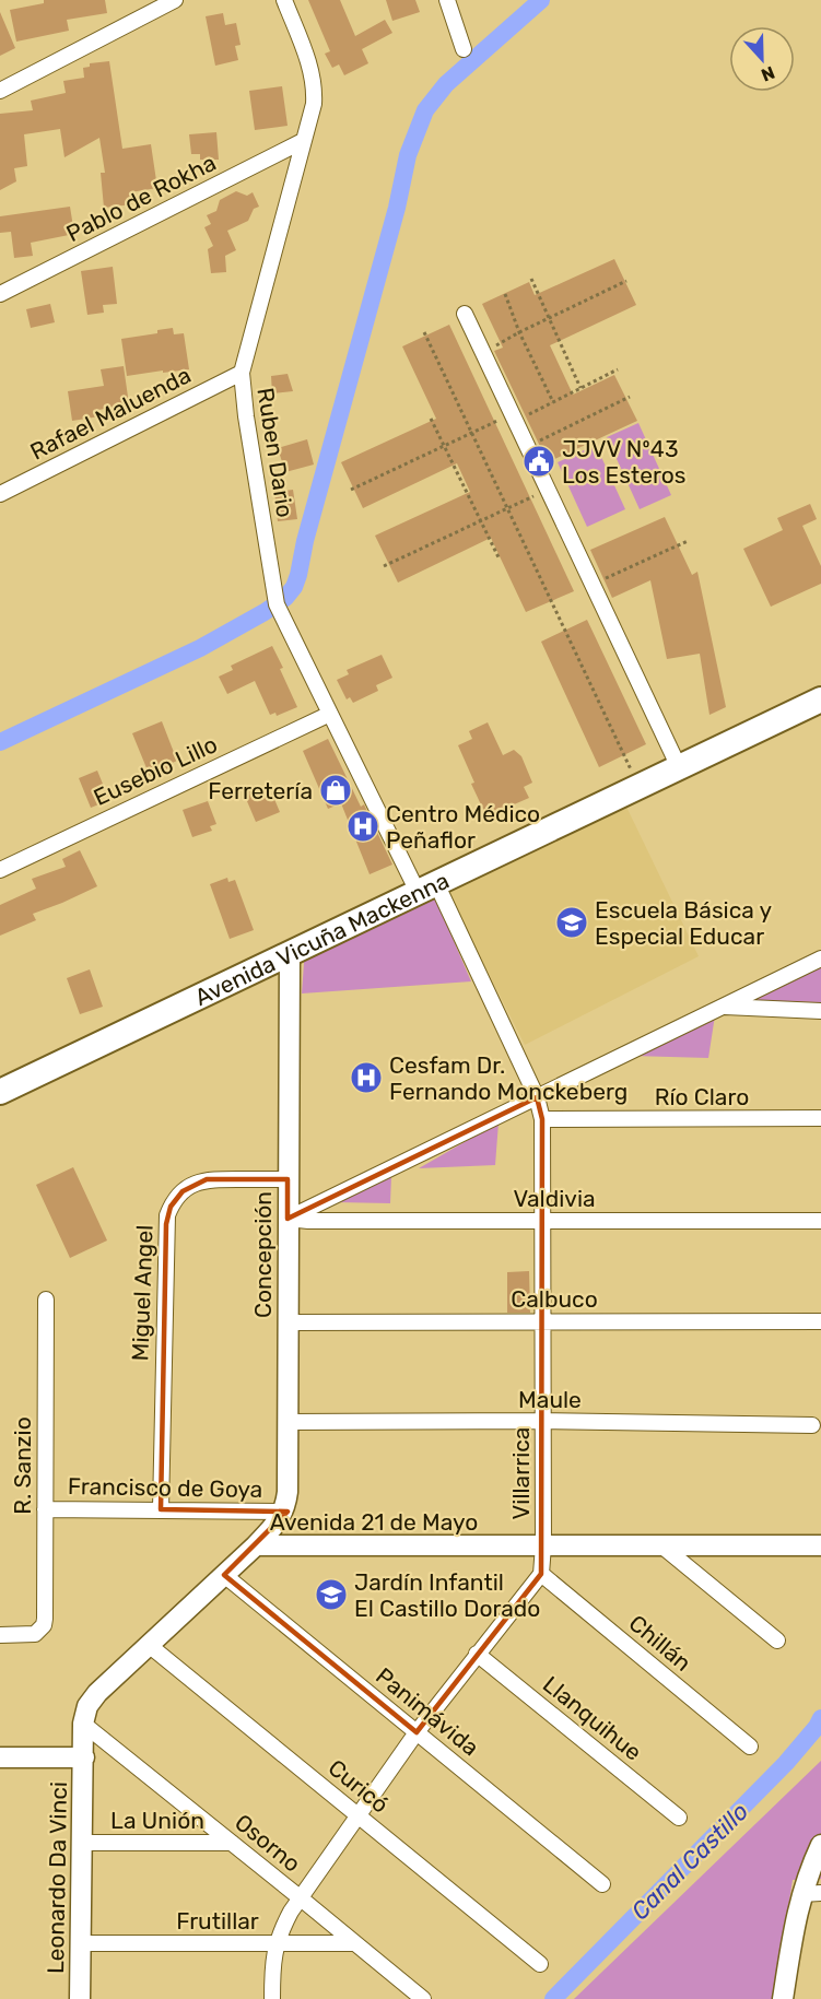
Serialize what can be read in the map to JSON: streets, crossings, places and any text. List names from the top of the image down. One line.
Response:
{"streets":{"main road":["Avenida Vicuña Mackenna"],"street":["Pablo de Rokha","Rafael Maluenda","Ruben Dario","Eusebio Lillo","Río Claro","Valdivia","Concepción","Miguel Angel","Calbuco","Maule","R. Sanzio","Villarrica","Francisco de Goya","Avenida 21 de Mayo","Chillán","Panimávida","Llanquihue","Curicó","La Unión","Osorno","Leonardo Da Vinci","Frutillar"]},"crossings":[["Pablo de Rokha","Ruben Dario"],["Rafael Maluenda","Ruben Dario"],["Ruben Dario","Eusebio Lillo"],["Ruben Dario","Avenida Vicuña Mackenna"],["Ruben Dario","Villarrica"],["Avenida Vicuña Mackenna","Concepción"],["Avenida Vicuña Mackenna","Villarrica"],["Río Claro","Villarrica"],["Valdivia","Concepción"],["Valdivia","Villarrica"],["Concepción","Miguel Angel"],["Concepción","Calbuco"],["Concepción","Maule"],["Concepción","Francisco de Goya"],["Miguel Angel","Francisco de Goya"],["Calbuco","Villarrica"],["Maule","Villarrica"],["R. Sanzio","Francisco de Goya"],["Villarrica","Avenida 21 de Mayo"],["Villarrica","Chillán"],["Avenida 21 de Mayo","Panimávida"],["Avenida 21 de Mayo","Curicó"],["Avenida 21 de Mayo","Osorno"],["Avenida 21 de Mayo","Leonardo Da Vinci"],["La Unión","Osorno"],["La Unión","Leonardo Da Vinci"],["Osorno","Frutillar"],["Leonardo Da Vinci","Frutillar"]],"water":["Canal Castillo"],"places":{"public building":["JJVV Nº43 Los Esteros"],"shop":["Ferretería"],"hospital":["Centro Médico Peñaflor","Cesfam Dr. Fernando Monckeberg"],"school or university":["Escuela Básica y Especial Educar","Jardín Infantil El Castillo Dorado"]},"north":"bottom"}
